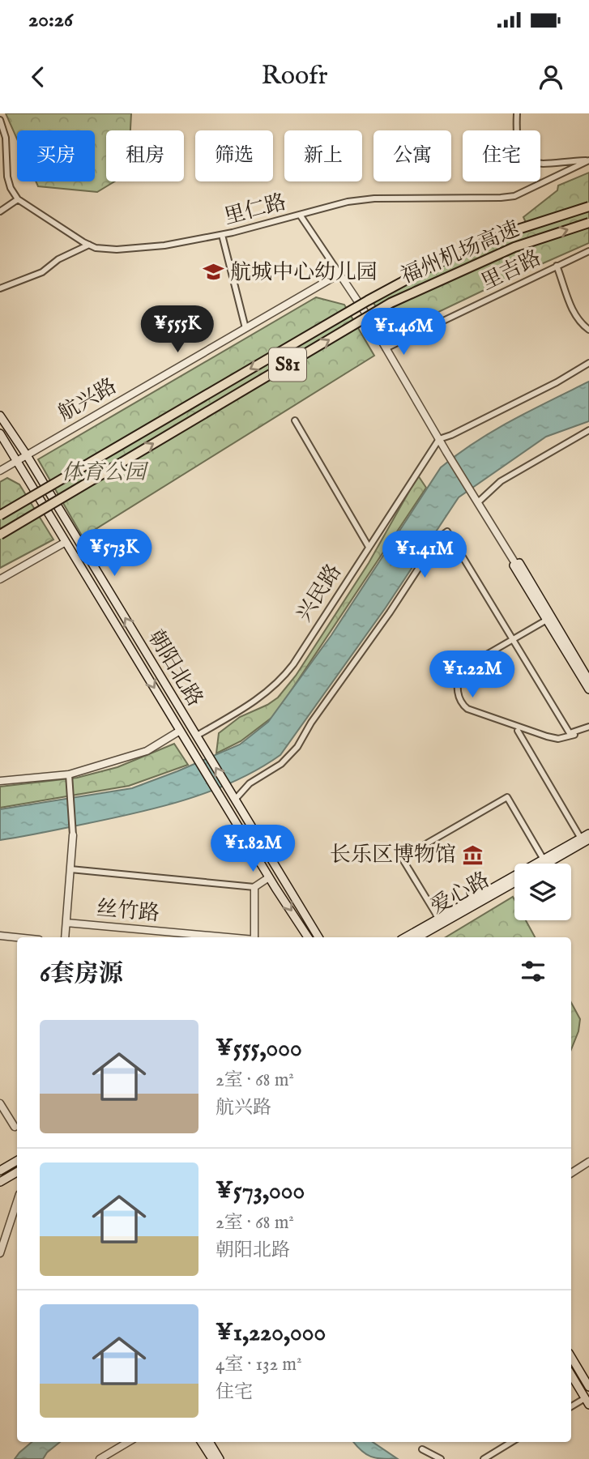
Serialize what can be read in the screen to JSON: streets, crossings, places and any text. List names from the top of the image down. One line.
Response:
{"streets":{"highway":["福州机场高速","S81"],"main road":["朝阳北路","爱心路"],"street":["里仁路","里吉路","航兴路","兴民路","丝竹路"]},"crossings":[["航兴路","朝阳北路"],["兴民路","朝阳北路"]],"parks":["体育公园"],"places":{"school or university":["航城中心幼儿园"],"museum":["长乐区博物馆"]},"page":{"status":"20:26","header":"Roofr","chip":["买房","租房","筛选","新上","公寓","住宅"],"price":["¥555K","¥1.46M","¥573K","¥1.41M","¥1.22M","¥1.82M"],"heading":"6套房源","list":[{"name":"¥555,000","note":"2室 · 68 m² · 航兴路"},{"name":"¥573,000","note":"2室 · 68 m² · 朝阳北路"},{"name":"¥1,220,000","note":"4室 · 132 m² · 住宅"}]}}
